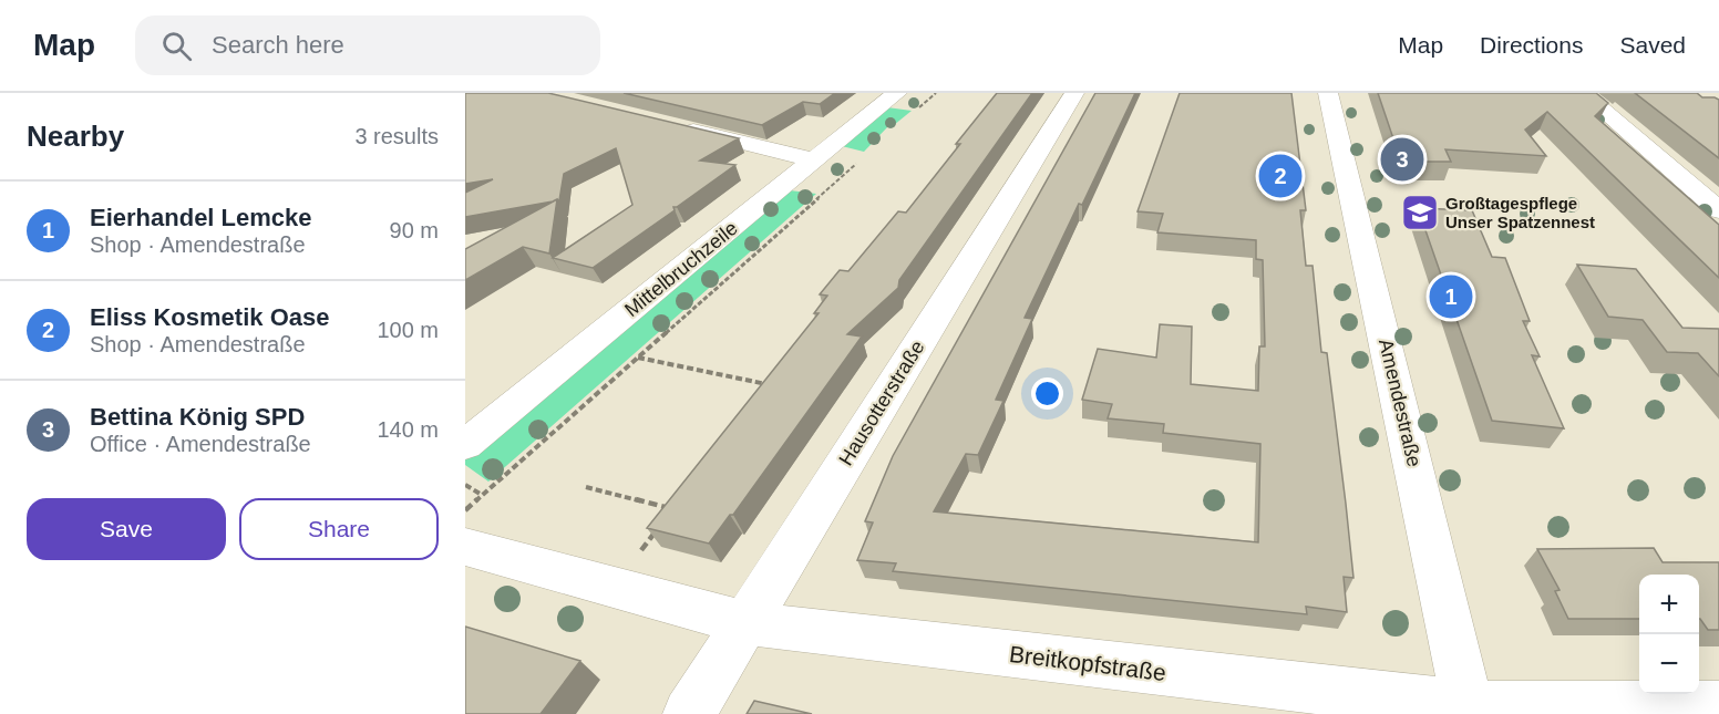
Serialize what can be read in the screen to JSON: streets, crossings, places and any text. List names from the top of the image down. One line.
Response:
{"streets":{"street":["Mittelbruchzeile","Hausotterstraße","Amendestraße","Breitkopfstraße"]},"crossings":[["Hausotterstraße","Breitkopfstraße"],["Amendestraße","Breitkopfstraße"]],"places":{"school or university":["Großtagespflege Unser Spatzennest"]},"page":{"header":"Map","search":"Search here","nav":["Map","Directions","Saved"],"heading":["Nearby","3 results"],"pins":["3","2","1"],"list":[{"mark":"1","name":"Eierhandel Lemcke","note":"Shop · Amendestraße","value":"90 m"},{"mark":"2","name":"Eliss Kosmetik Oase","note":"Shop · Amendestraße","value":"100 m"},{"mark":"3","name":"Bettina König SPD","note":"Office · Amendestraße","value":"140 m"}],"buttons":["Save","Share"],"map_buttons":["+","−"]}}
